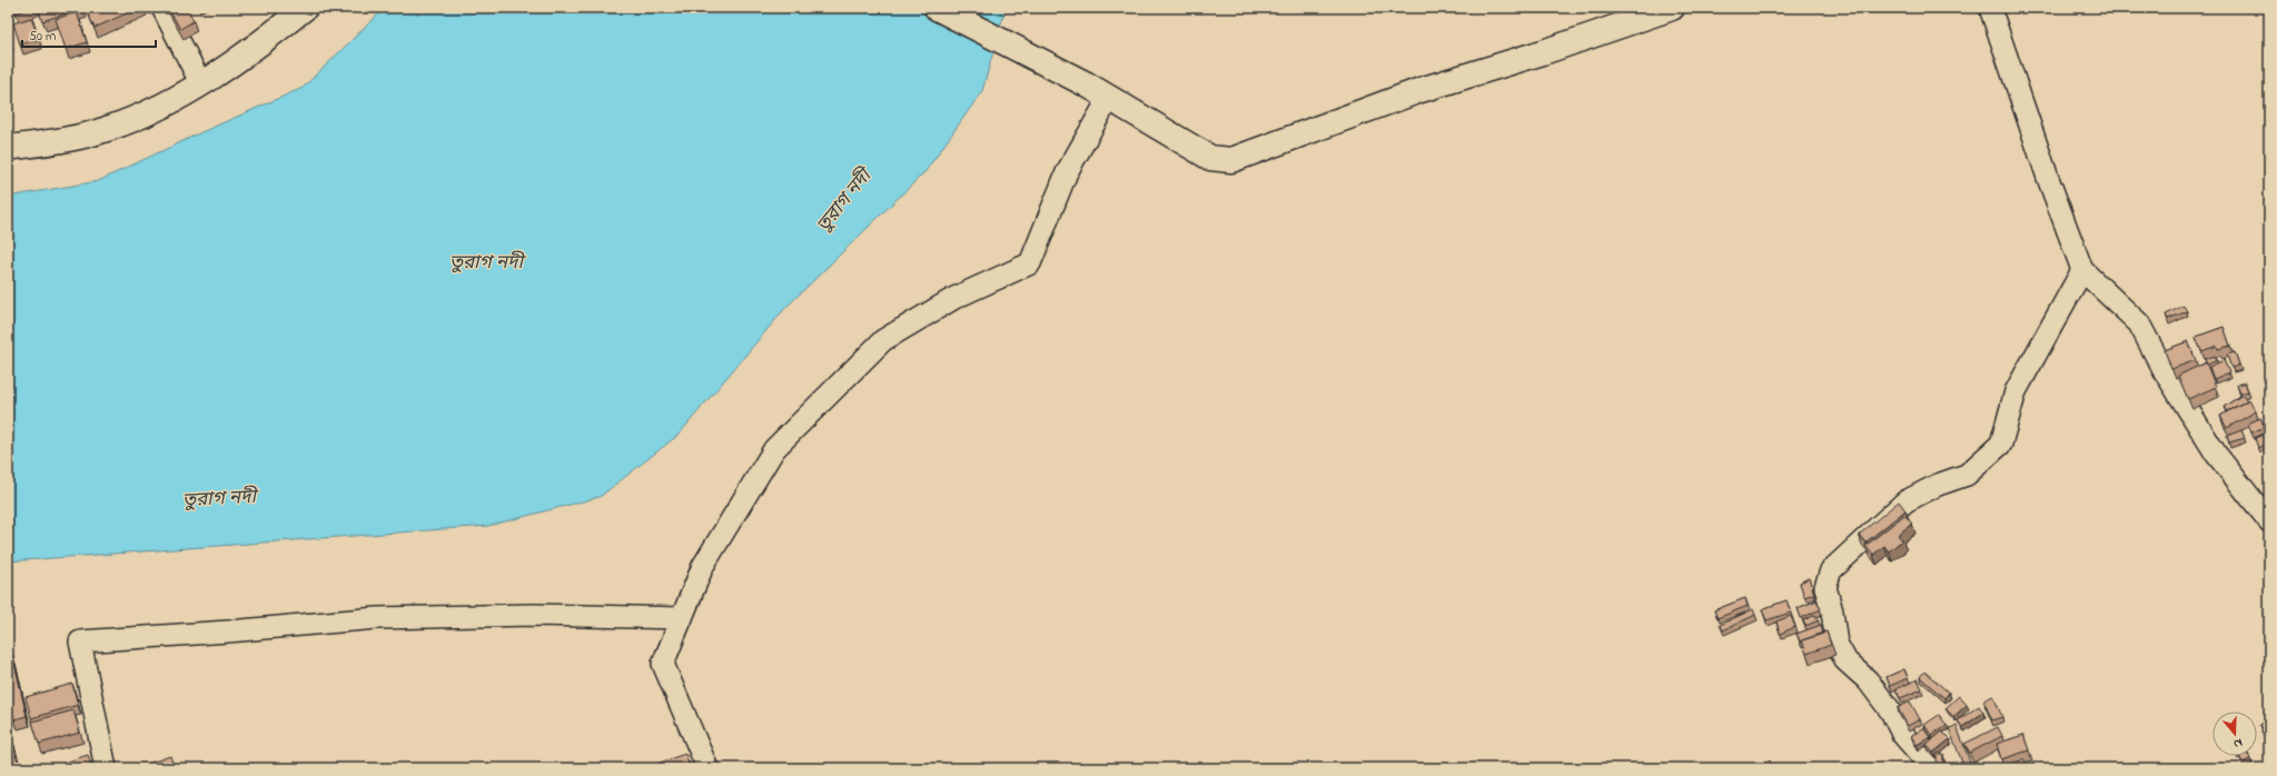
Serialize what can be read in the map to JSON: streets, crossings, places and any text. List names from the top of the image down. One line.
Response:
{"water":["তুরাগ নদী"],"scale_bar":"50 m","north":"bottom"}
